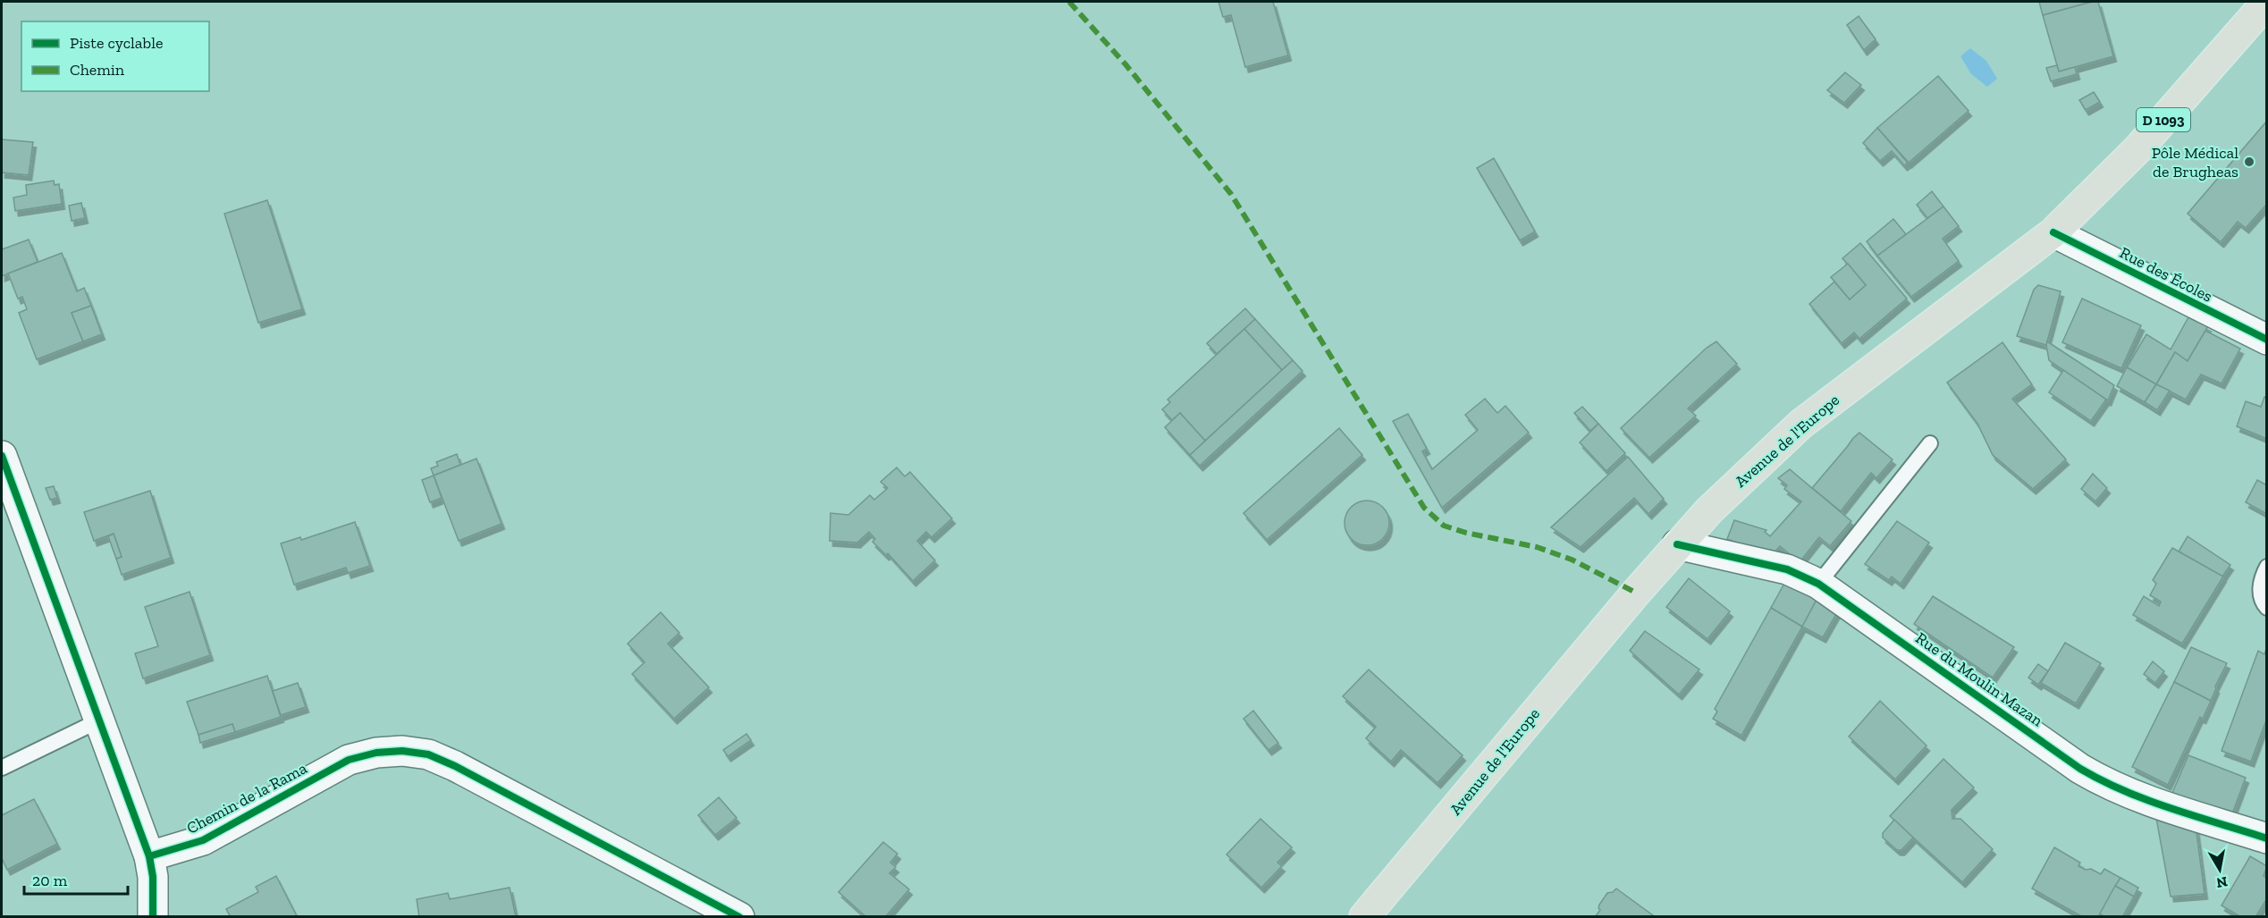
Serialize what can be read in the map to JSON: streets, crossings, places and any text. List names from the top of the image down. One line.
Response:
{"streets":{"main road":["D 1093","Avenue de l'Europe"],"street":["Rue des Écoles","Rue du Moulin Mazan","Chemin de la Rama"]},"crossings":[["Rue des Écoles","Avenue de l'Europe"],["Avenue de l'Europe","Rue du Moulin Mazan"]],"places":["Pôle Médical de Brugheas"],"legend":["Piste cyclable","Chemin"],"scale_bar":"20 m","north":"bottom"}
